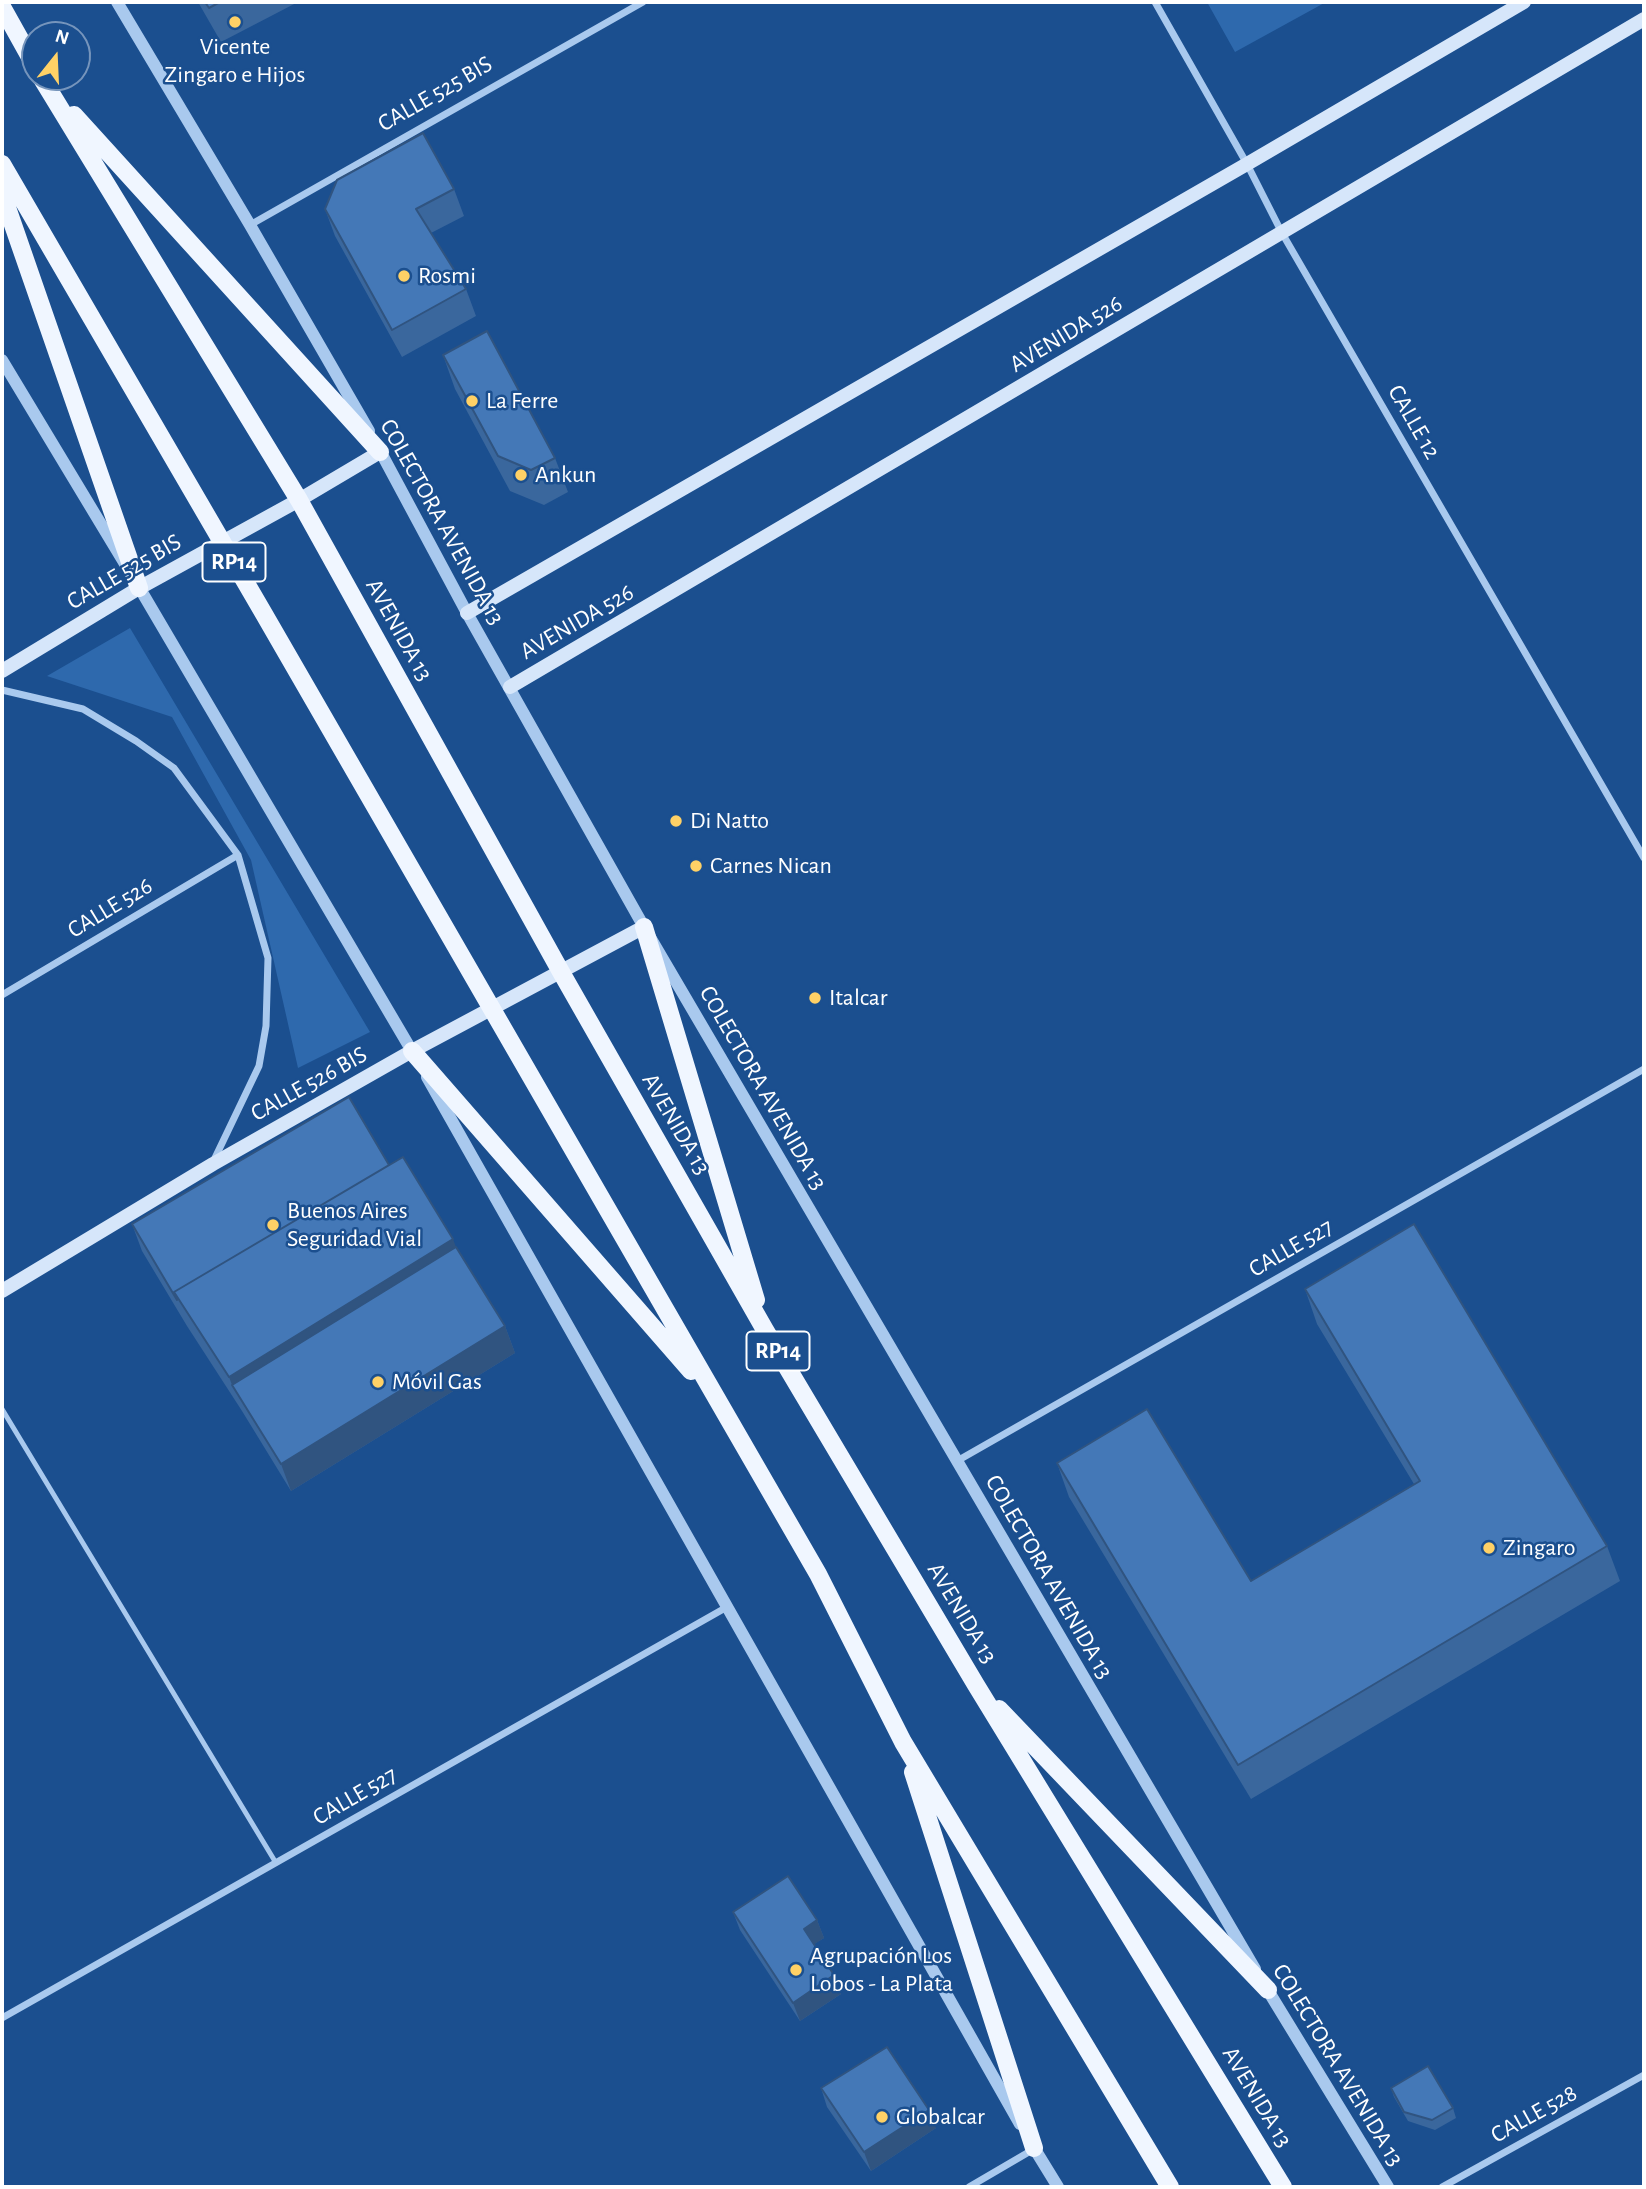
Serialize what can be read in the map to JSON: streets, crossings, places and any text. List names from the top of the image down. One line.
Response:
{"streets":{"main road":["CALLE 525 BIS","AVENIDA 526","RP14","AVENIDA 13","CALLE 526 BIS"],"street":["CALLE 12","COLECTORA AVENIDA 13","CALLE 526","CALLE 527","CALLE 528"]},"crossings":[["CALLE 525 BIS","COLECTORA AVENIDA 13"],["CALLE 525 BIS","RP14"],["CALLE 525 BIS","AVENIDA 13"],["AVENIDA 526","CALLE 12"],["AVENIDA 526","COLECTORA AVENIDA 13"],["COLECTORA AVENIDA 13","CALLE 526 BIS"],["COLECTORA AVENIDA 13","CALLE 527"],["RP14","CALLE 526 BIS"],["AVENIDA 13","CALLE 526 BIS"]],"places":["Vicente Zingaro e Hijos","Rosmi","La Ferre","Ankun","Di Natto","Carnes Nican","Italcar","Buenos Aires Seguridad Vial","Móvil Gas","Zingaro","Agrupación Los Lobos - La Plata","Globalcar"],"north":"top"}
